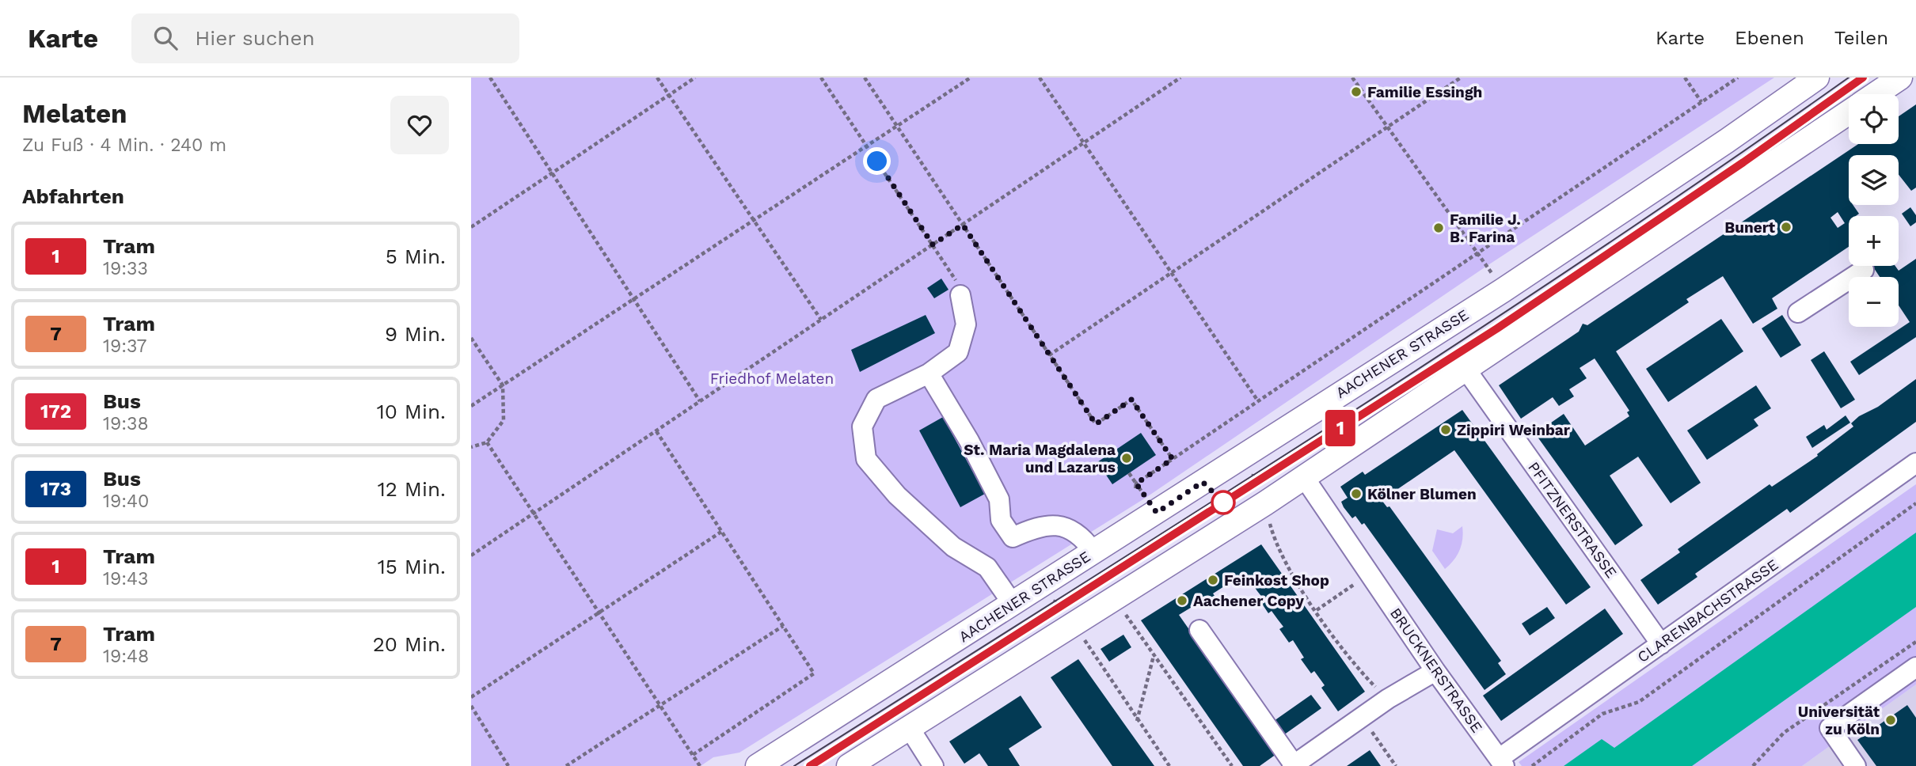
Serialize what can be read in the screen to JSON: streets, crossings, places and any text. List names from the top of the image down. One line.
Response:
{"streets":{"main road":["AACHENER STRASSE"],"street":["PFITZNERSTRASSE","CLARENBACHSTRASSE","BRUCKNERSTRASSE"]},"crossings":[["PFITZNERSTRASSE","CLARENBACHSTRASSE"],["CLARENBACHSTRASSE","BRUCKNERSTRASSE"]],"parks":["Friedhof Melaten"],"places":["Familie Essingh","Bunert","Familie J. B. Farina","Zippiri Weinbar","St. Maria Magdalena und Lazarus","Kölner Blumen","Feinkost Shop","Aachener Copy","Universität zu Köln"],"lines":["tram line 1"],"page":{"header":"Karte","search":"Hier suchen","nav":["Karte","Ebenen","Teilen"],"heading":[["Melaten","Zu Fuß · 4 Min. · 240 m"],"Abfahrten"],"on_map":"1","map_buttons":["+","−"],"list":[{"mark":"1","name":"Tram","note":"19:33","value":"5 Min."},{"mark":"7","name":"Tram","note":"19:37","value":"9 Min."},{"mark":"172","name":"Bus","note":"19:38","value":"10 Min."},{"mark":"173","name":"Bus","note":"19:40","value":"12 Min."},{"mark":"1","name":"Tram","note":"19:43","value":"15 Min."},{"mark":"7","name":"Tram","note":"19:48","value":"20 Min."}]}}
